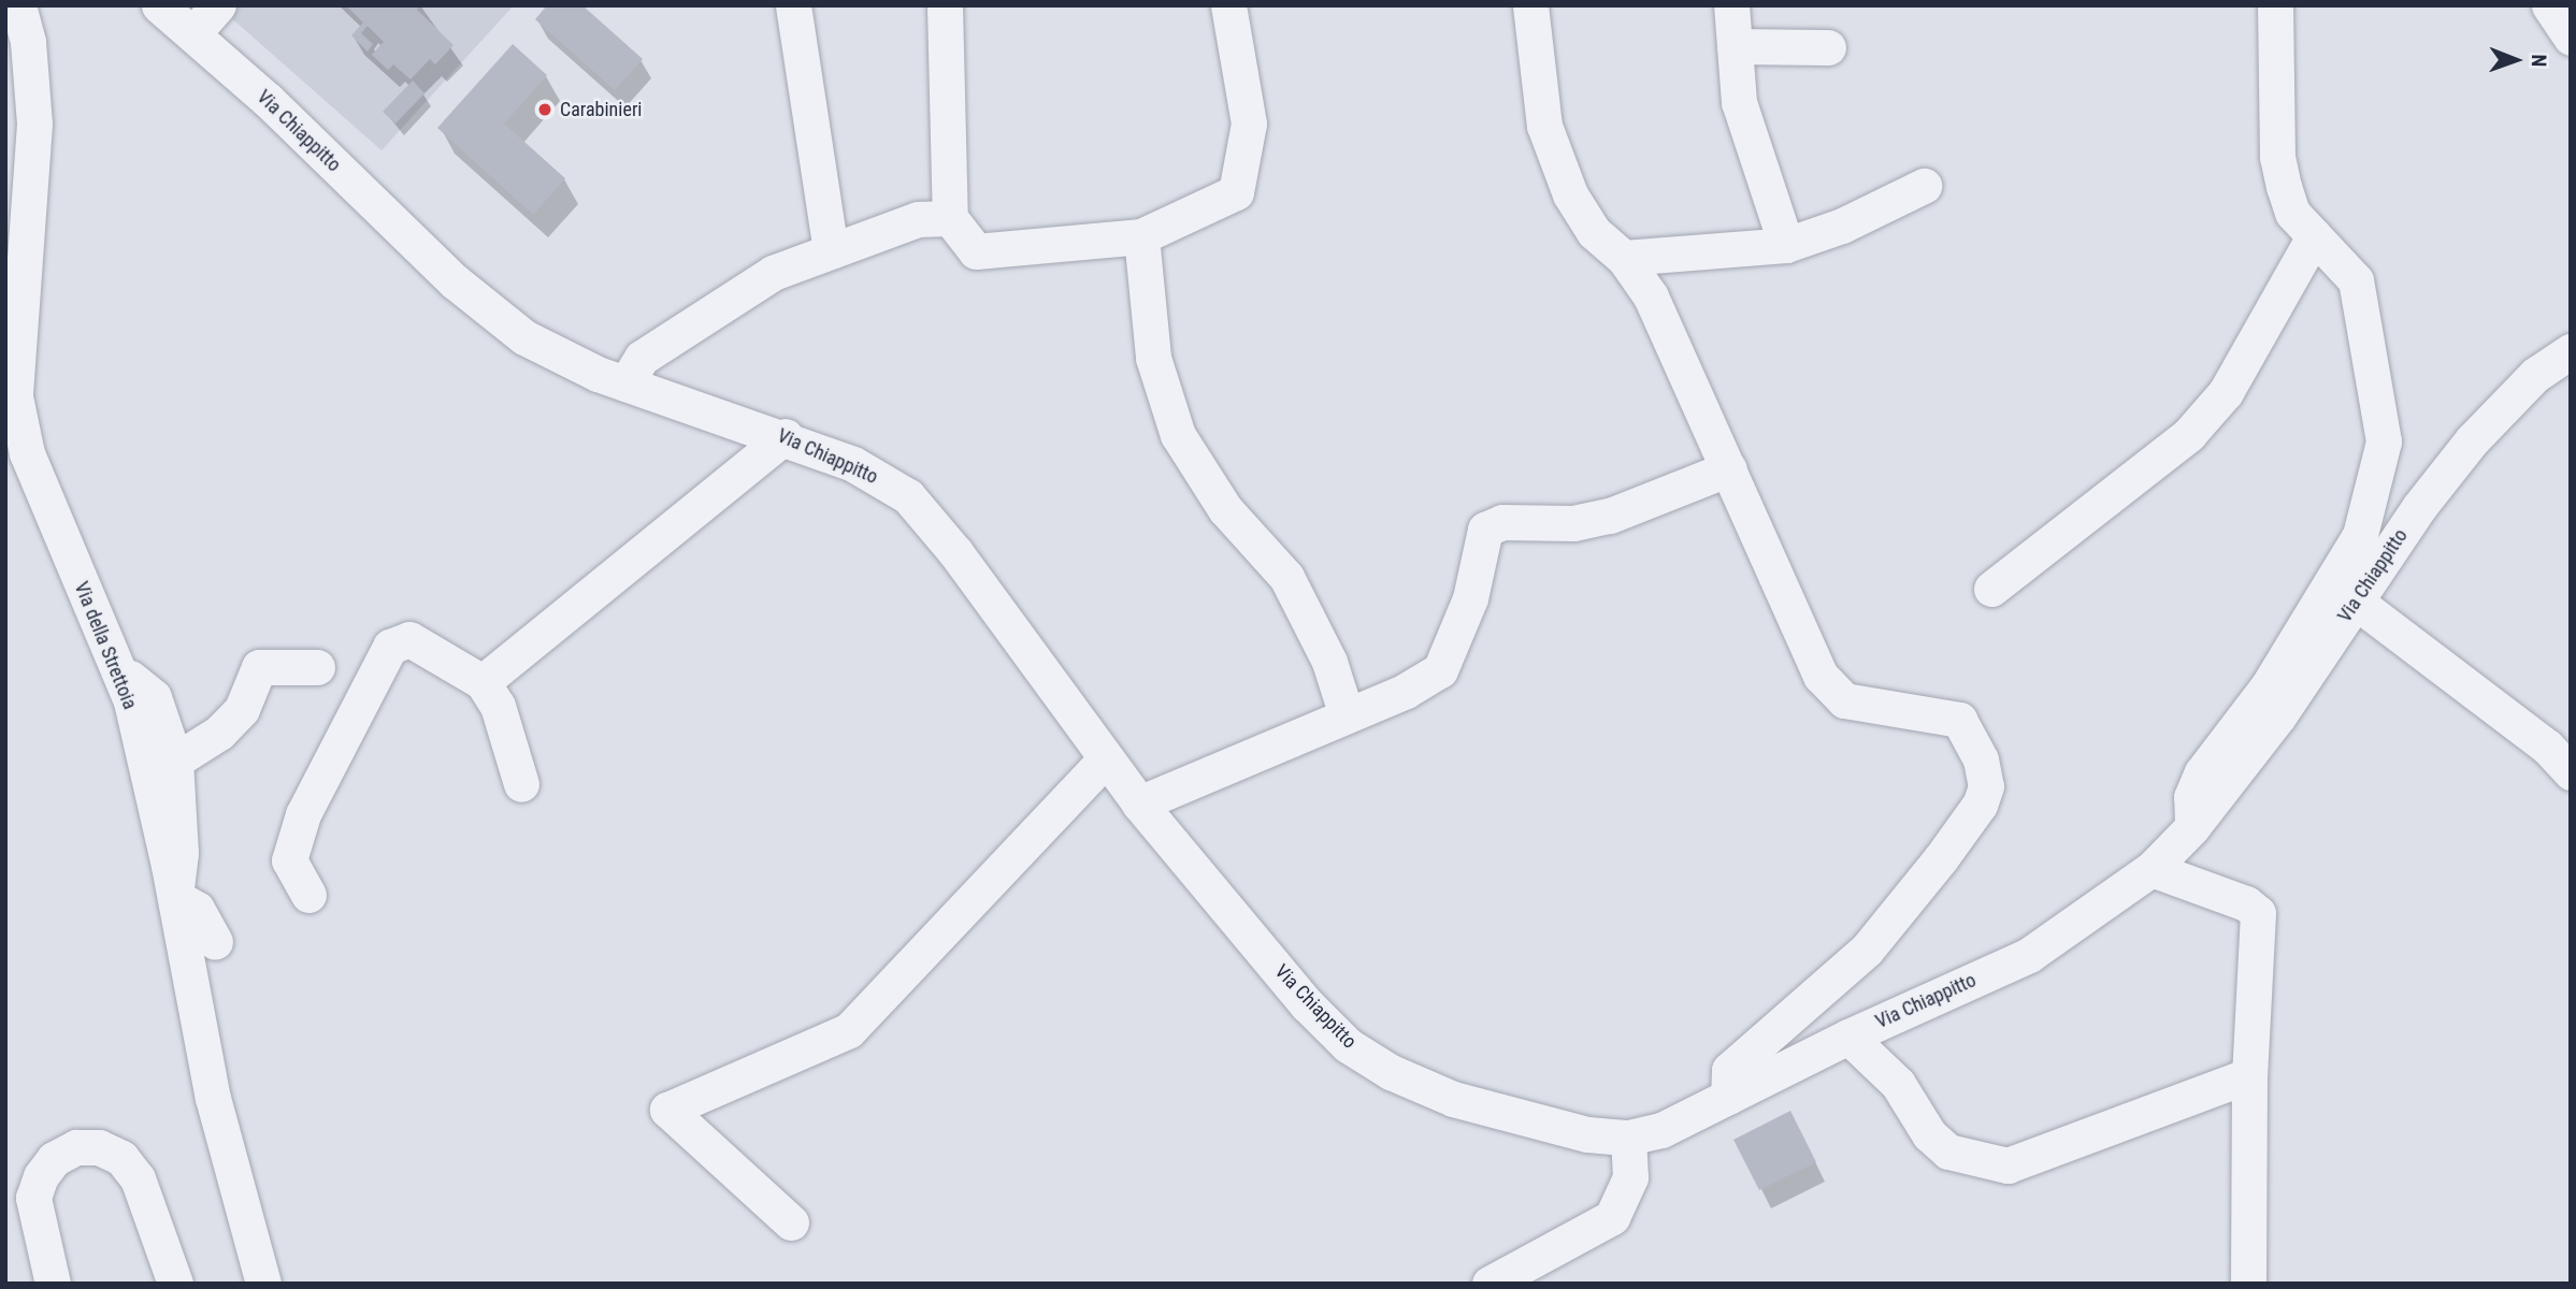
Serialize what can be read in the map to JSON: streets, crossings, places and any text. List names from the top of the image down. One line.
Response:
{"streets":{"street":["Via Chiappitto","Via della Strettoia"]},"places":["Carabinieri"],"north":"right"}
